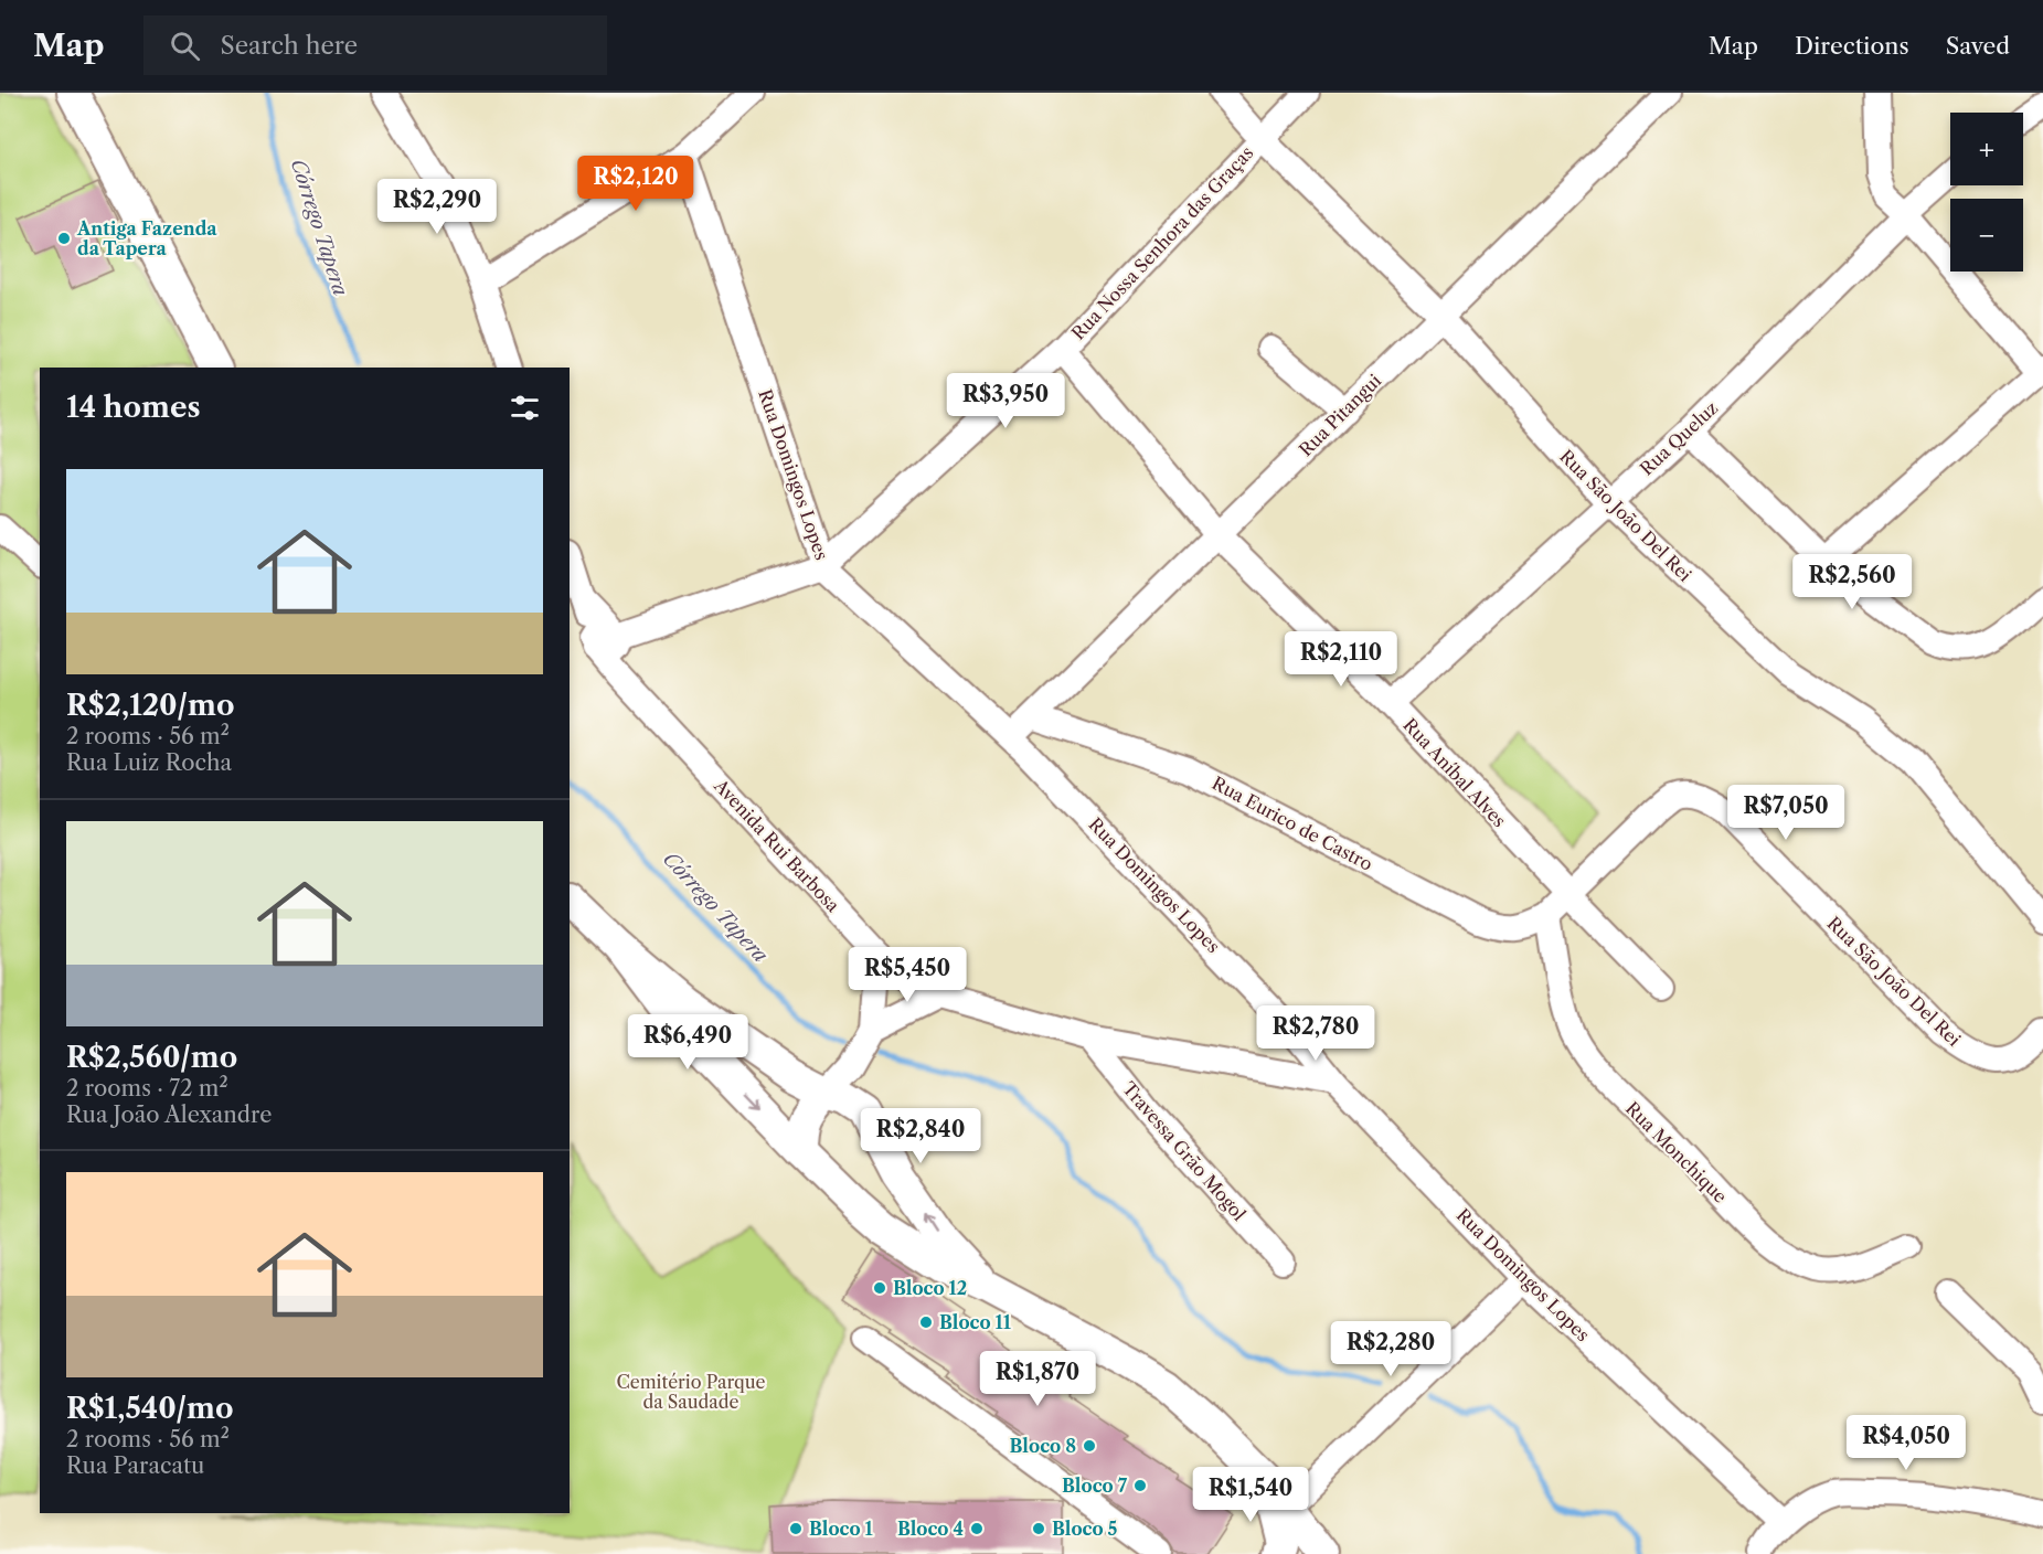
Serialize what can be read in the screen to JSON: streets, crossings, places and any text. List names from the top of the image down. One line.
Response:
{"streets":{"street":["Rua Nossa Senhora das Graças","Rua Pitangui","Rua Queluz","Rua Domingos Lopes","Rua São João Del Rei","Rua Aníbal Alves","Rua Eurico de Castro","Avenida Rui Barbosa","Travessa Grão Mogol","Rua Monchique"]},"crossings":[["Rua Nossa Senhora das Graças","Rua Domingos Lopes"],["Rua Nossa Senhora das Graças","Rua São João Del Rei"],["Rua Nossa Senhora das Graças","Rua Aníbal Alves"],["Rua Nossa Senhora das Graças","Avenida Rui Barbosa"],["Rua Pitangui","Rua Domingos Lopes"],["Rua Pitangui","Rua São João Del Rei"],["Rua Pitangui","Rua Aníbal Alves"],["Rua Pitangui","Rua Eurico de Castro"],["Rua Queluz","Rua São João Del Rei"],["Rua Queluz","Rua Aníbal Alves"],["Rua Domingos Lopes","Avenida Rui Barbosa"],["Rua São João Del Rei","Rua Aníbal Alves"],["Rua São João Del Rei","Rua Eurico de Castro"],["Rua São João Del Rei","Rua Monchique"],["Rua Eurico de Castro","Rua Monchique"],["Avenida Rui Barbosa","Travessa Grão Mogol"]],"water":["Córrego Tapera"],"parks":["Cemitério Parque da Saudade"],"places":["Antiga Fazenda da Tapera","Bloco 12","Bloco 11","Bloco 8","Bloco 7","Bloco 1","Bloco 4","Bloco 5"],"page":{"header":"Map","search":"Search here","nav":["Map","Directions","Saved"],"map_buttons":["+","−"],"price":["R$2,120","R$2,290","R$3,950","R$2,560","R$2,110","R$7,050","R$5,450","R$2,780","R$6,490","R$2,840","R$2,280","R$1,870","R$4,050","R$1,540"],"heading":"14 homes","list":[{"name":"R$2,120/mo","note":"2 rooms · 56 m² · Rua Luiz Rocha"},{"name":"R$2,560/mo","note":"2 rooms · 72 m² · Rua João Alexandre"},{"name":"R$1,540/mo","note":"2 rooms · 56 m² · Rua Paracatu"}]}}
